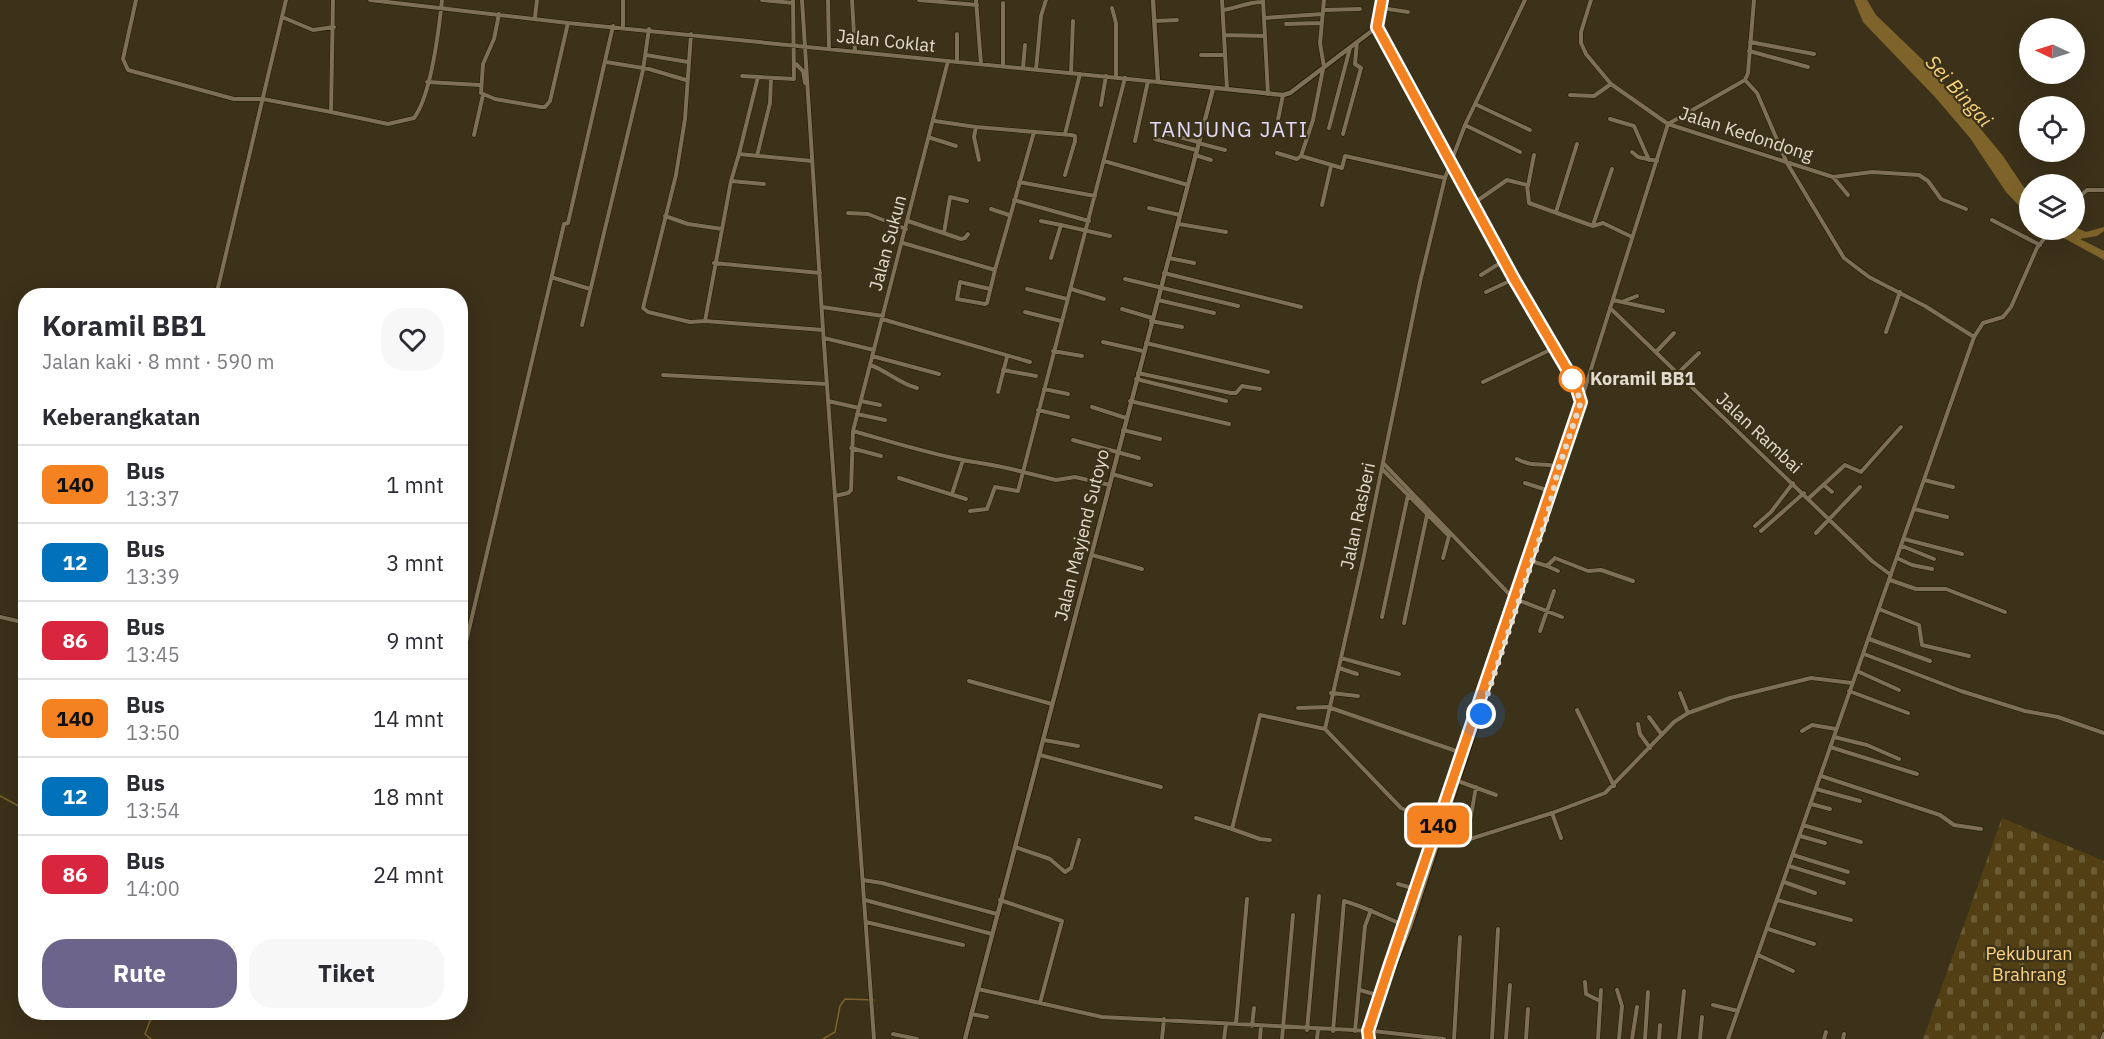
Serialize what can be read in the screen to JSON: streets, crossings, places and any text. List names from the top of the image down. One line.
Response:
{"streets":{"street":["Jalan Coklat","Jalan Kedondong","Jalan Sukun","Jalan Rambai","Jalan Rasberi","Jalan Mayjend Sutoyo"]},"crossings":[["Jalan Coklat","Jalan Sukun"],["Jalan Coklat","Jalan Mayjend Sutoyo"]],"districts":["TANJUNG JATI"],"water":["Sei Bingai"],"parks":["Pekuburan Brahrang"],"places":["Koramil BB1"],"lines":["bus line 140"],"north":"left","page":{"on_map":"140","heading":[["Koramil BB1","Jalan kaki · 8 mnt · 590 m"],"Keberangkatan"],"list":[{"mark":"140","name":"Bus","note":"13:37","value":"1 mnt"},{"mark":"12","name":"Bus","note":"13:39","value":"3 mnt"},{"mark":"86","name":"Bus","note":"13:45","value":"9 mnt"},{"mark":"140","name":"Bus","note":"13:50","value":"14 mnt"},{"mark":"12","name":"Bus","note":"13:54","value":"18 mnt"},{"mark":"86","name":"Bus","note":"14:00","value":"24 mnt"}],"buttons":["Rute","Tiket"]}}
